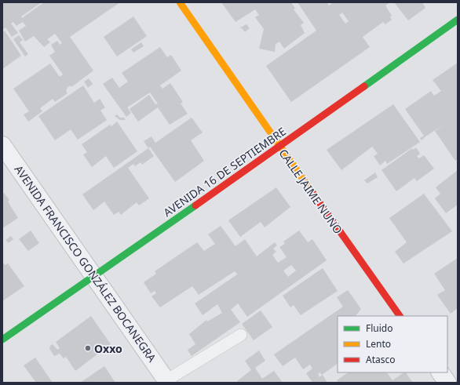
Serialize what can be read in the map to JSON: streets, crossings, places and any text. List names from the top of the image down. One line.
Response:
{"streets":{"street":["AVENIDA 16 DE SEPTIEMBRE","CALLE JAIME NUNO","AVENIDA FRANCISCO GONZÁLEZ BOCANEGRA"]},"crossings":[["AVENIDA 16 DE SEPTIEMBRE","CALLE JAIME NUNO"],["AVENIDA 16 DE SEPTIEMBRE","AVENIDA FRANCISCO GONZÁLEZ BOCANEGRA"]],"places":["Oxxo"],"legend":["Fluido","Lento","Atasco"]}
